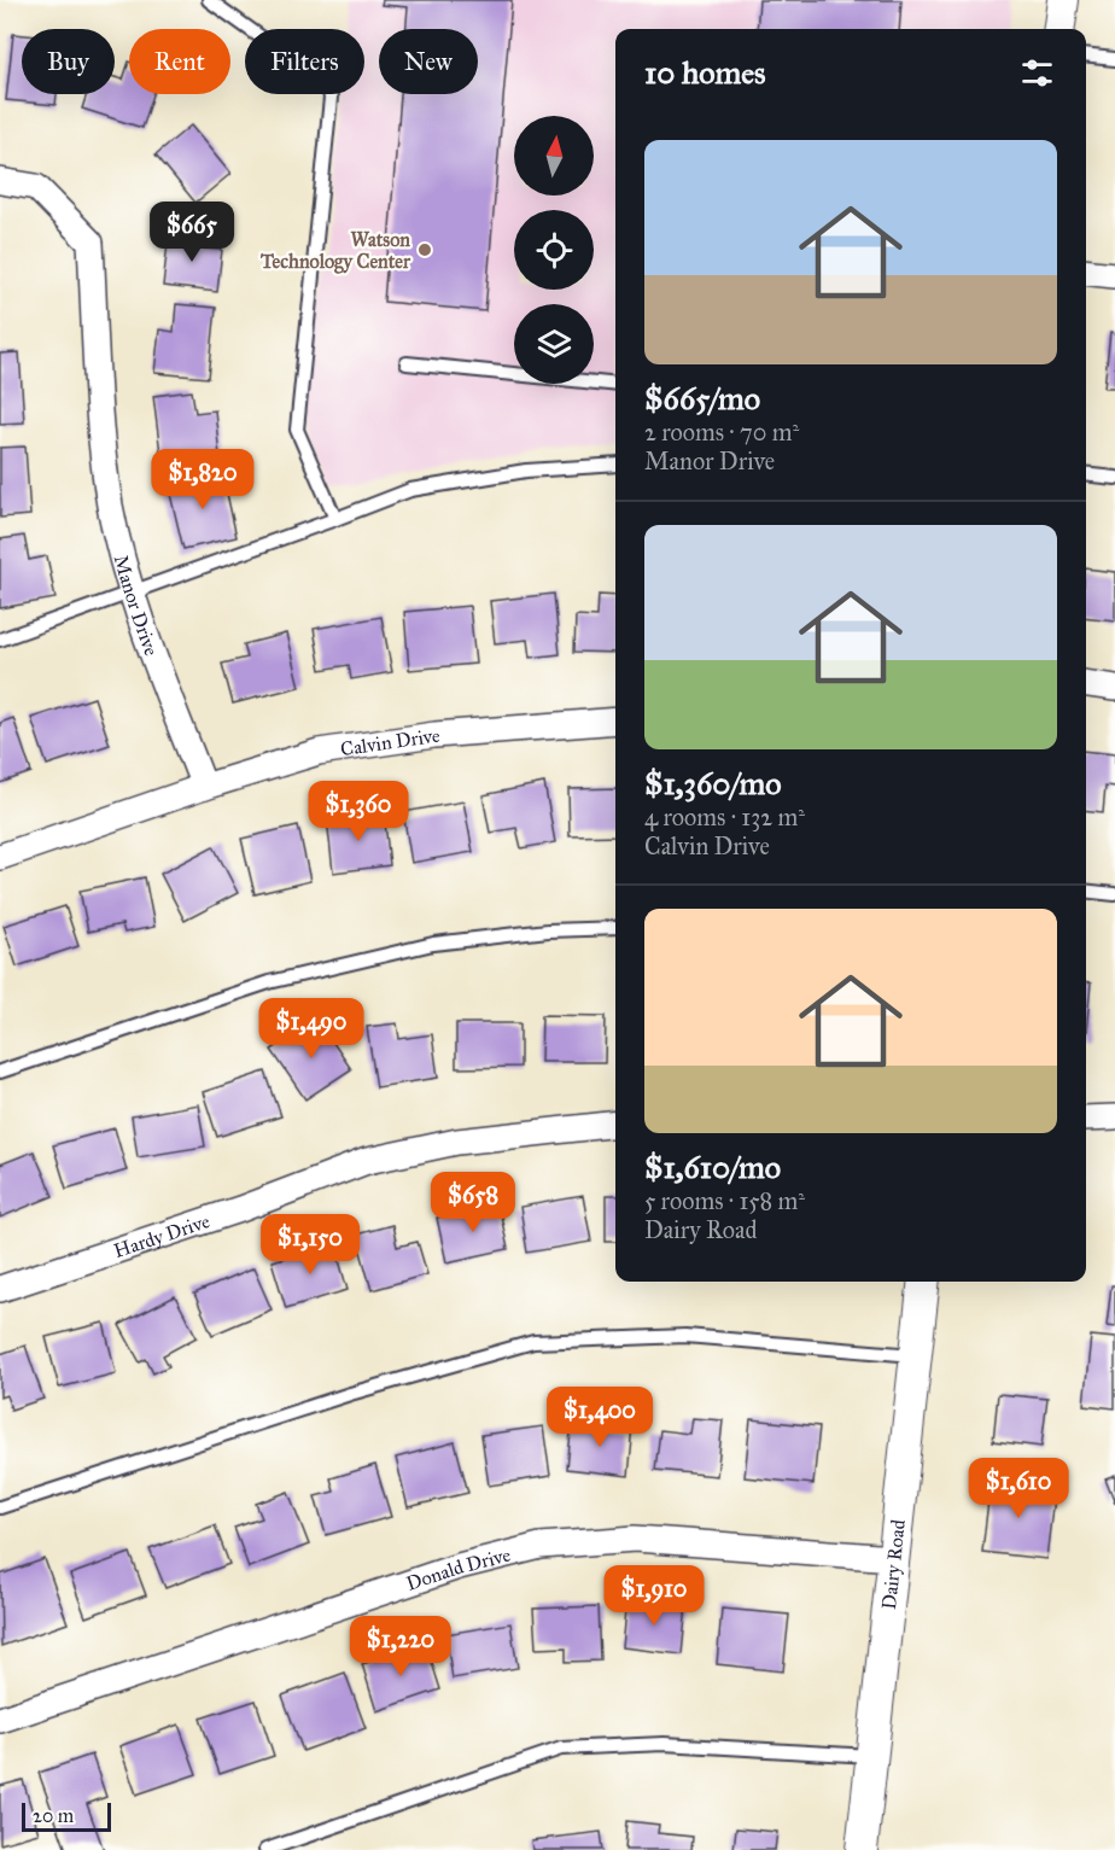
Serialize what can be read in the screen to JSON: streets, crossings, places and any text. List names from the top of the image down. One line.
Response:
{"streets":{"street":["Manor Drive","Calvin Drive","Hardy Drive","Dairy Road","Donald Drive"]},"crossings":[["Manor Drive","Calvin Drive"],["Dairy Road","Donald Drive"]],"places":["Watson Technology Center"],"scale_bar":"20 m","north":"top","page":{"chip":["Buy","Rent","Filters","New"],"heading":"10 homes","list":[{"name":"$665/mo","note":"2 rooms · 70 m² · Manor Drive"},{"name":"$1,360/mo","note":"4 rooms · 132 m² · Calvin Drive"},{"name":"$1,610/mo","note":"5 rooms · 158 m² · Dairy Road"}],"price":["$665","$1,820","$1,360","$1,490","$658","$1,150","$1,400","$1,610","$1,910","$1,220"],"scale":"20 m"}}
